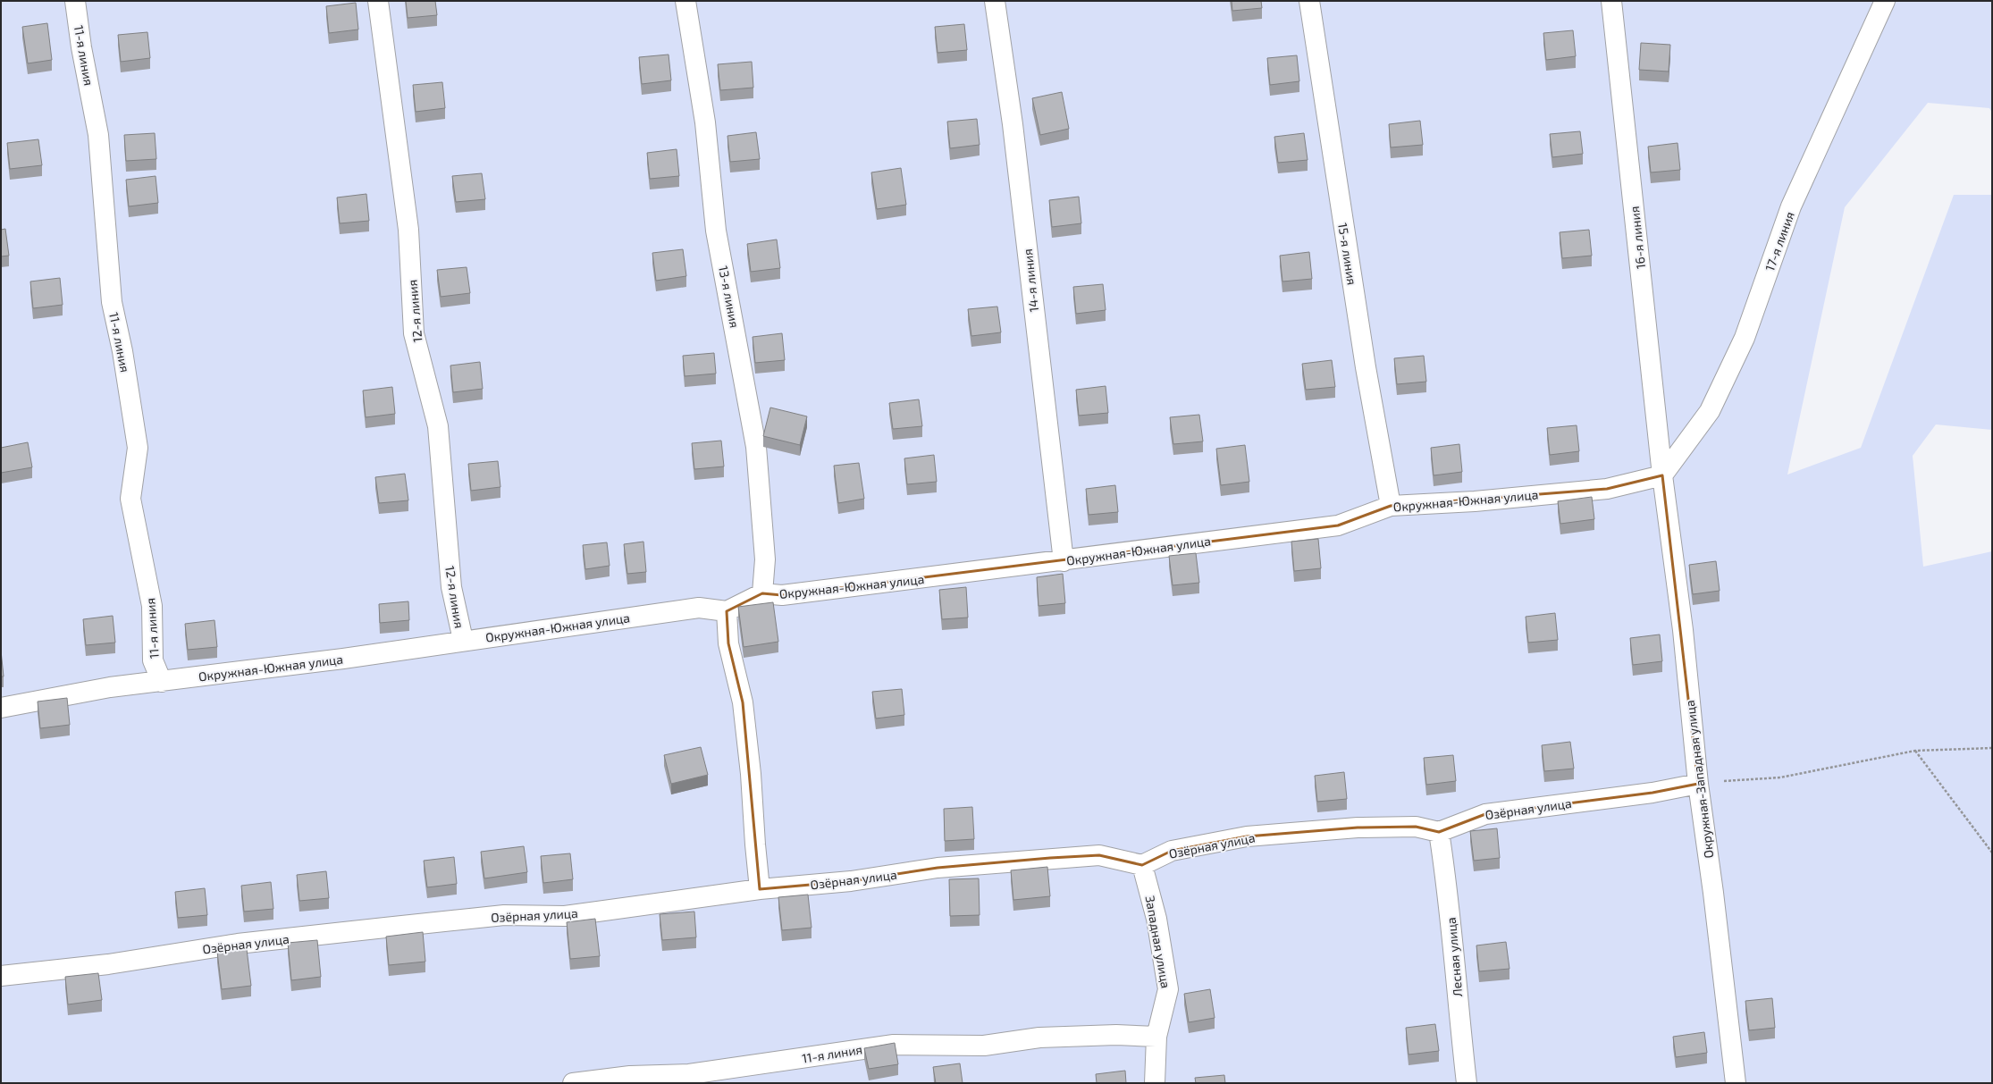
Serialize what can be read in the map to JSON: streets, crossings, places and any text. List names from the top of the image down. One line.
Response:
{"streets":{"street":["11-я линия","16-я линия","17-я линия","15-я линия","14-я линия","13-я линия","12-я линия","Окружная-Южная улица","Окружная-Западная улица","Озёрная улица","Западная улица","Лесная улица"]},"crossings":[["11-я линия","Окружная-Южная улица"],["11-я линия","Западная улица"],["16-я линия","17-я линия"],["16-я линия","Окружная-Южная улица"],["16-я линия","Окружная-Западная улица"],["17-я линия","Окружная-Южная улица"],["17-я линия","Окружная-Западная улица"],["15-я линия","Окружная-Южная улица"],["14-я линия","Окружная-Южная улица"],["13-я линия","Окружная-Южная улица"],["12-я линия","Окружная-Южная улица"],["Окружная-Южная улица","Окружная-Западная улица"],["Окружная-Западная улица","Озёрная улица"],["Озёрная улица","Западная улица"],["Озёрная улица","Лесная улица"]]}
